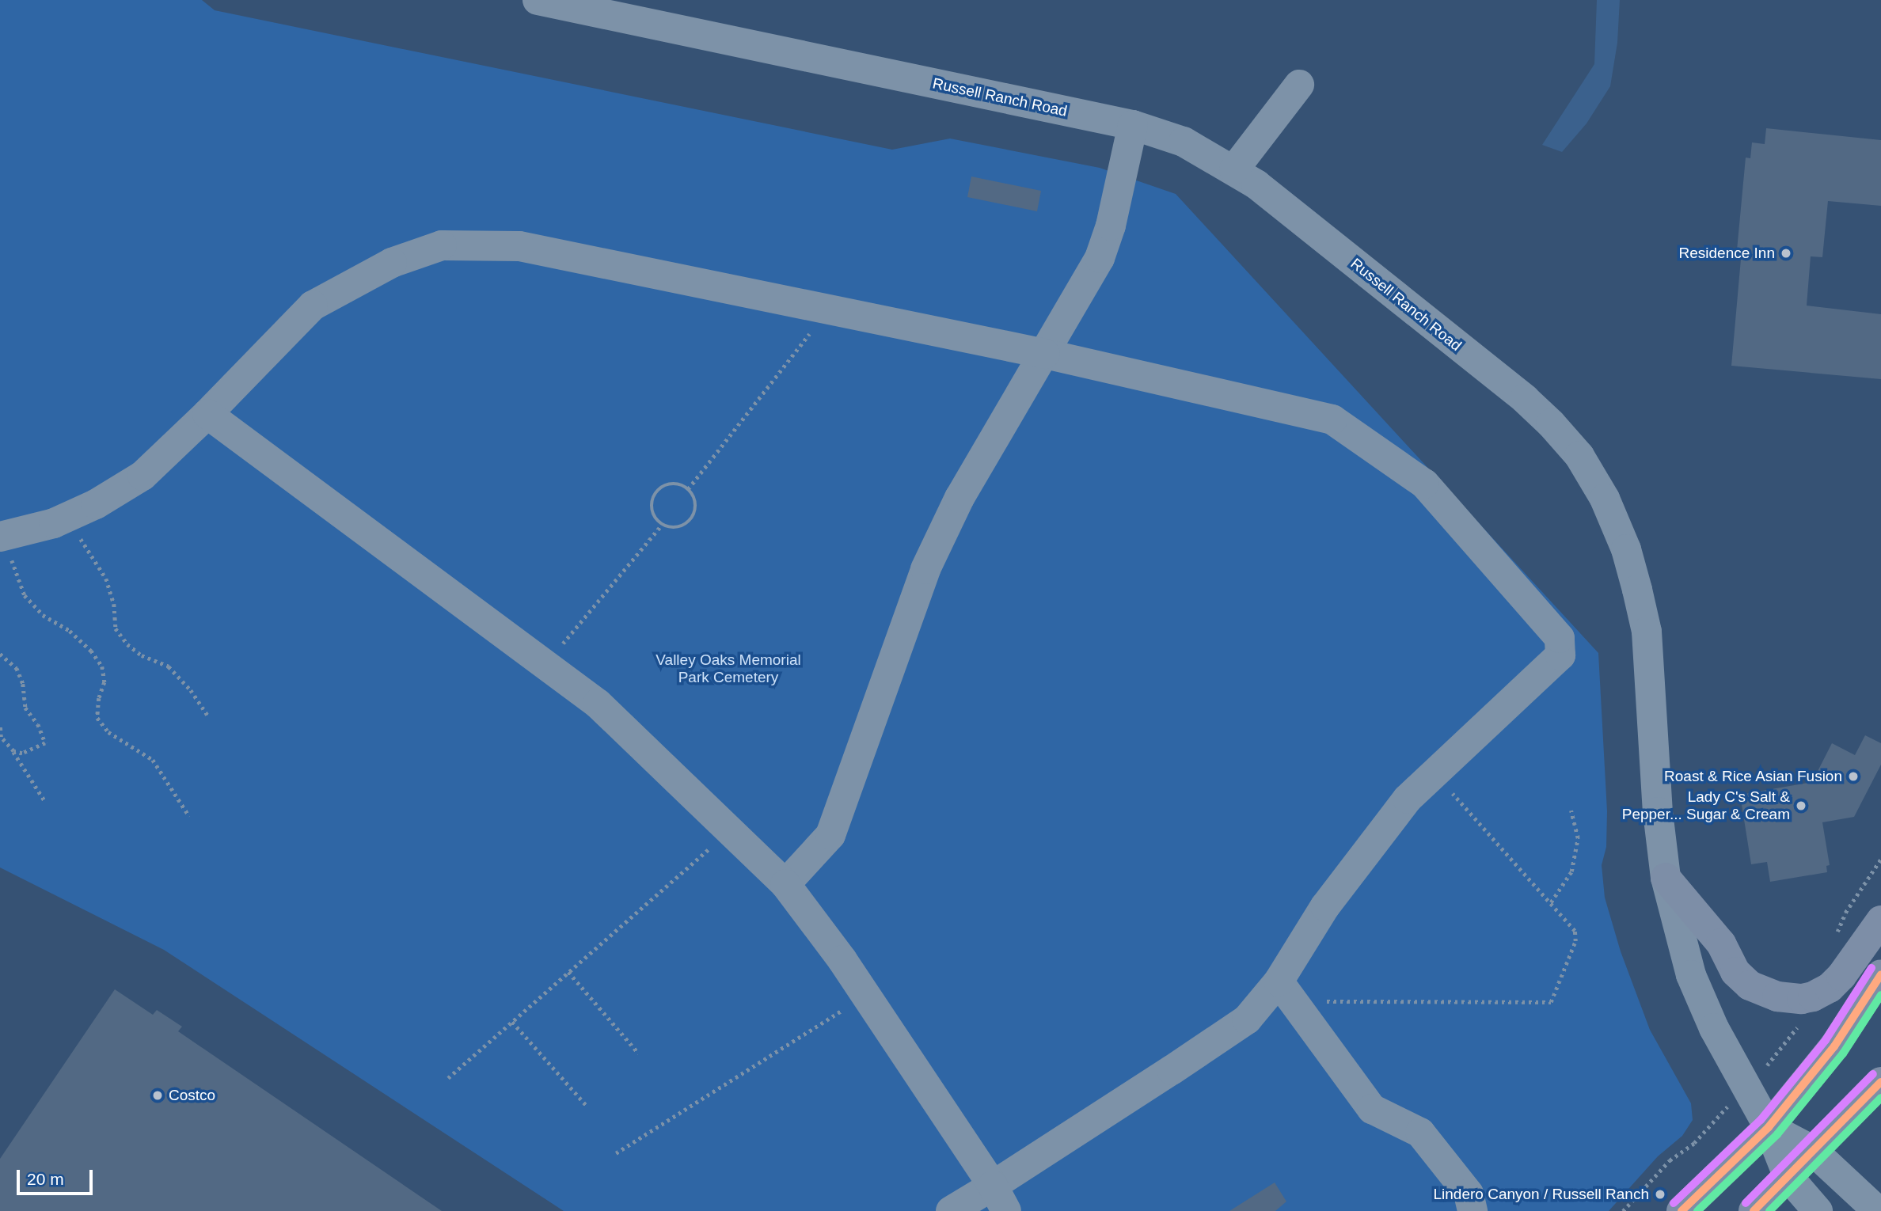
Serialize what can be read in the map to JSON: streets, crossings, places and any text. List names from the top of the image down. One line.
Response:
{"streets":{"street":["Russell Ranch Road"]},"parks":["Valley Oaks Memorial Park Cemetery"],"places":["Residence Inn","Roast & Rice Asian Fusion","Lady C's Salt & Pepper... Sugar & Cream","Costco","Lindero Canyon / Russell Ranch"],"scale_bar":"20 m"}
